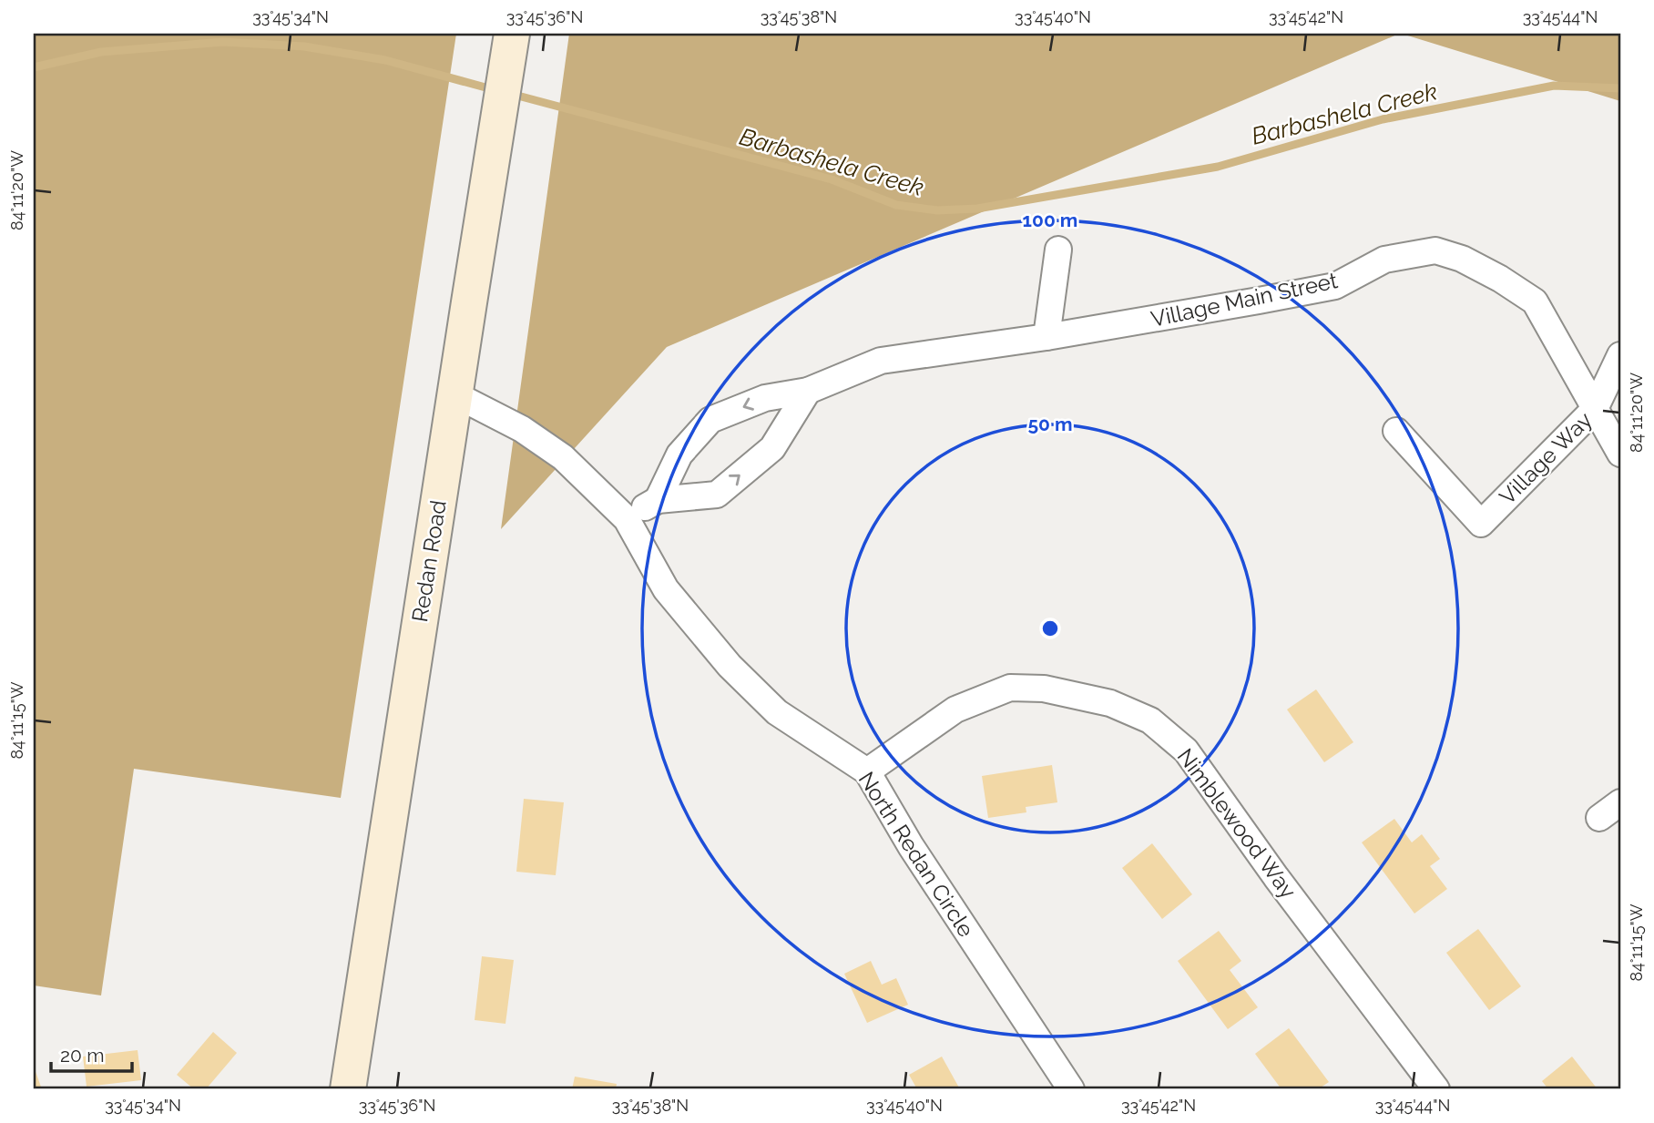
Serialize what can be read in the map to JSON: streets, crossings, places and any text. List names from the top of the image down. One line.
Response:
{"streets":{"main road":["Redan Road"],"street":["Village Main Street","Village Way","Nimblewood Way","North Redan Circle"]},"crossings":[["Village Main Street","Village Way"],["Redan Road","North Redan Circle"],["Nimblewood Way","North Redan Circle"]],"water":["Barbashela Creek"],"scale_bar":"20 m","coordinates":["33°45'34\"N","33°45'36\"N","33°45'38\"N","33°45'40\"N","33°45'42\"N","33°45'44\"N","84°11'20\"W","84°11'15\"W"],"rings":["100 m","50 m"]}
